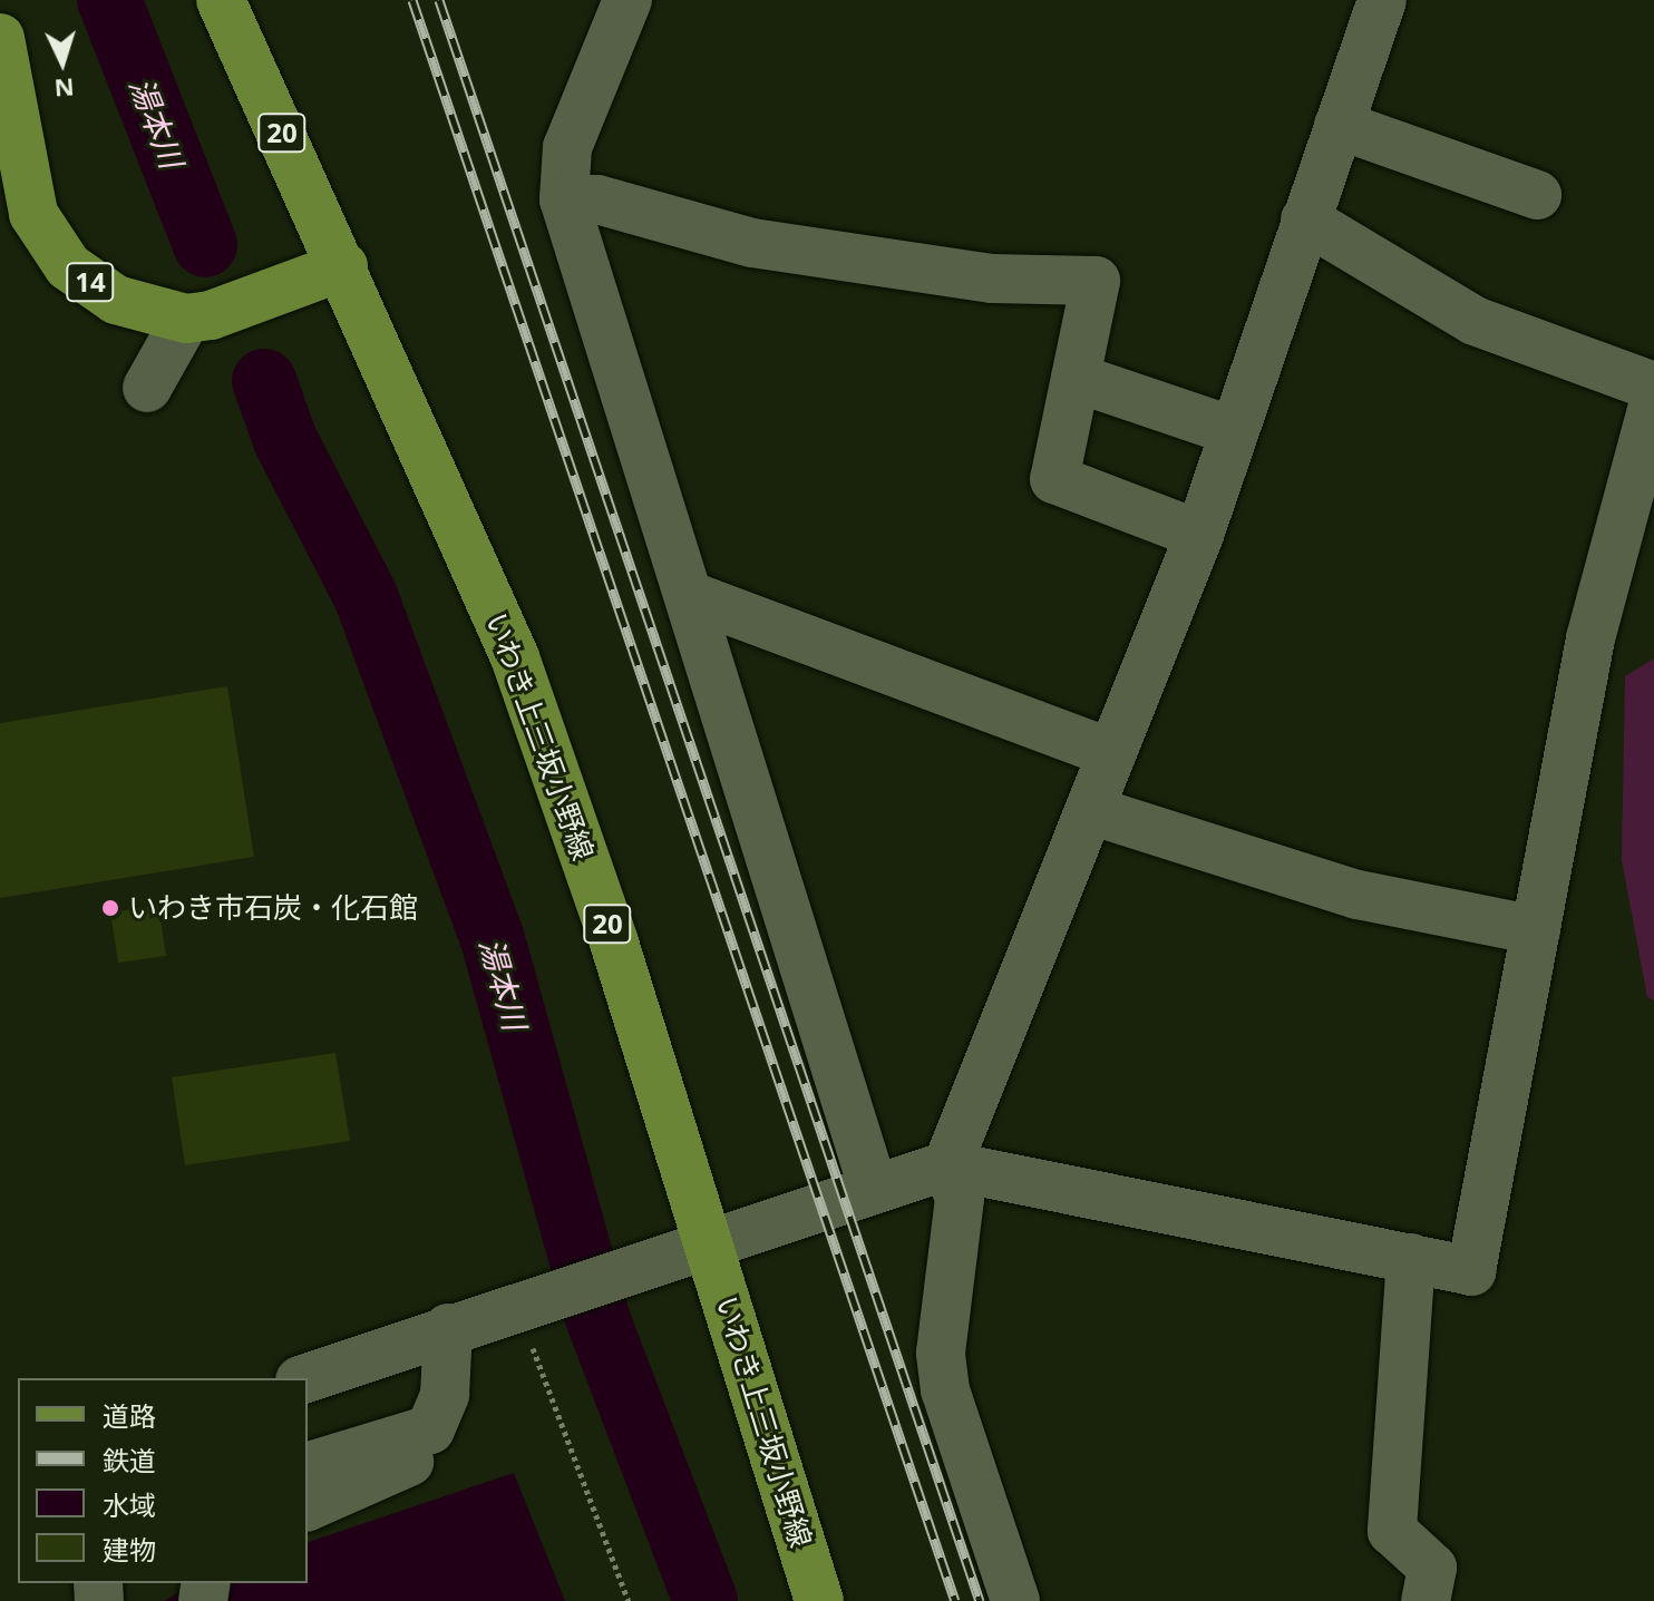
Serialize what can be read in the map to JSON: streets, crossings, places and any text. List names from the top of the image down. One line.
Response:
{"streets":{"main road":["20","14","いわき上三坂小野線"]},"crossings":[["14","いわき上三坂小野線"]],"water":["湯本川"],"places":["いわき市石炭・化石館"],"legend":["道路","鉄道","水域","建物"],"north":"bottom"}
